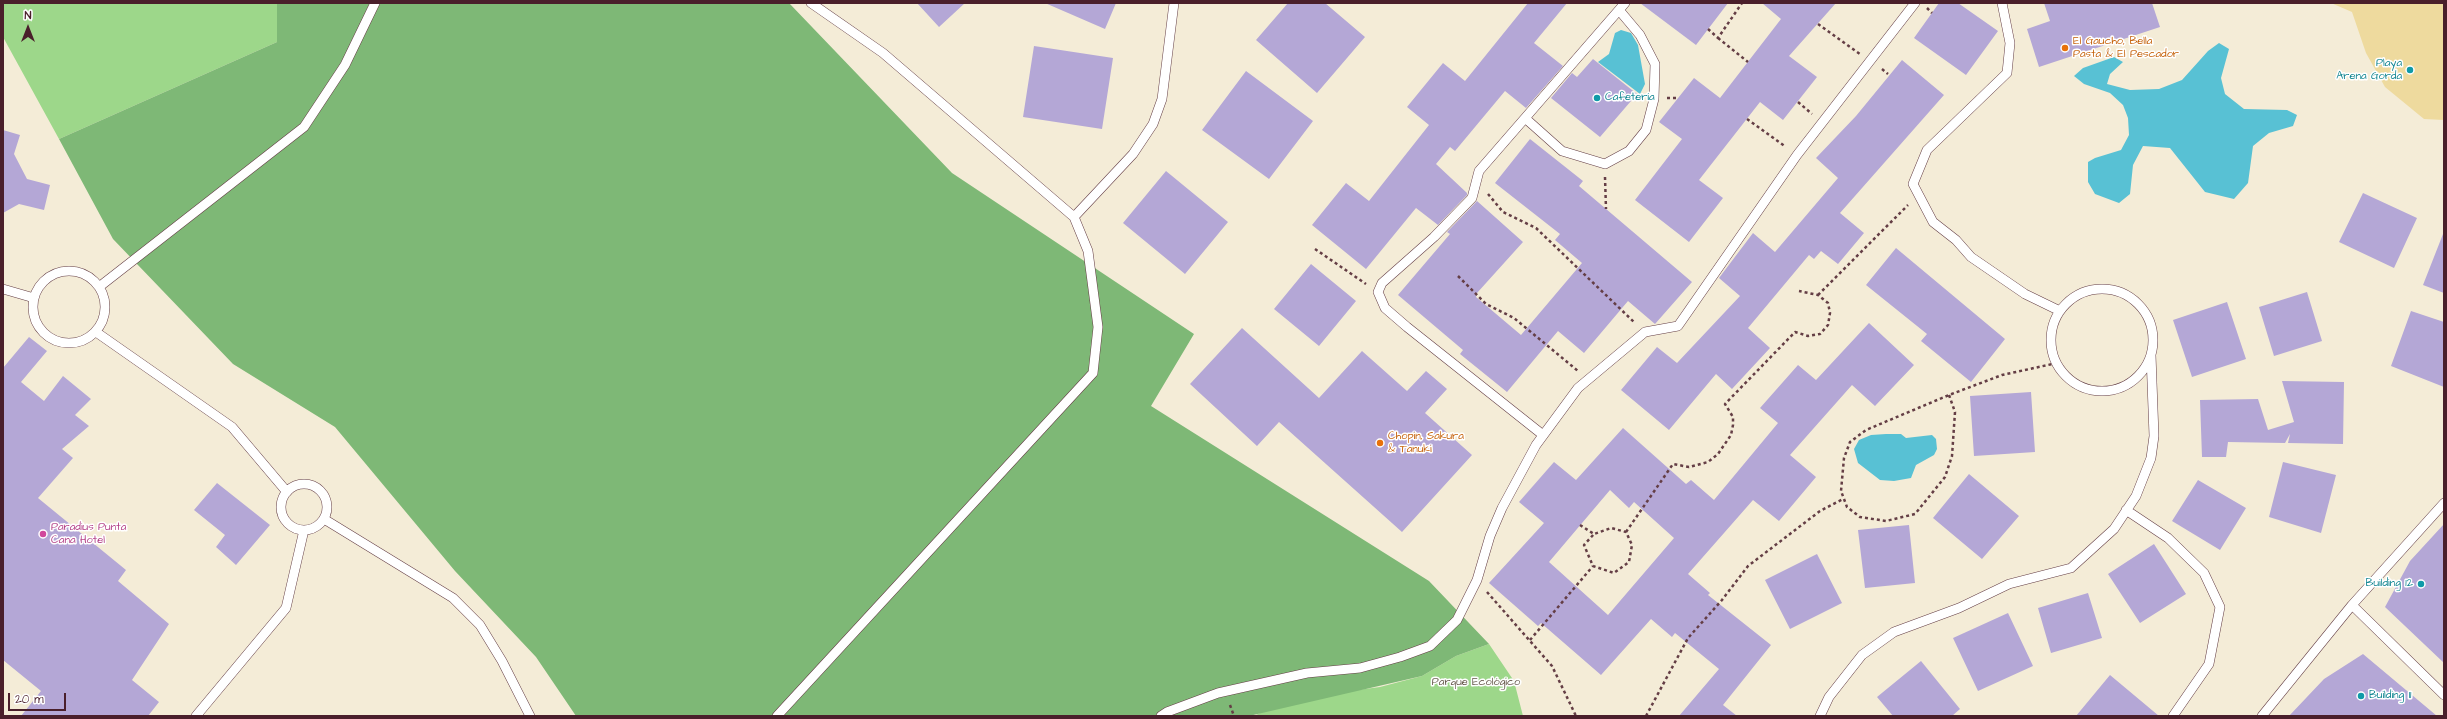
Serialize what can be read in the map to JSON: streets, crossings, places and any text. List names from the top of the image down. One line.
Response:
{"parks":["Parque Ecológico"],"places":["El Gaucho, Bella Pasta & El Pescador","Playa Arena Gorda","Cafetería","Chopin, Sakura & Tanuki","Paradius Punta Cana Hotel","Building 12","Building 11"],"scale_bar":"20 m","north":"top"}
